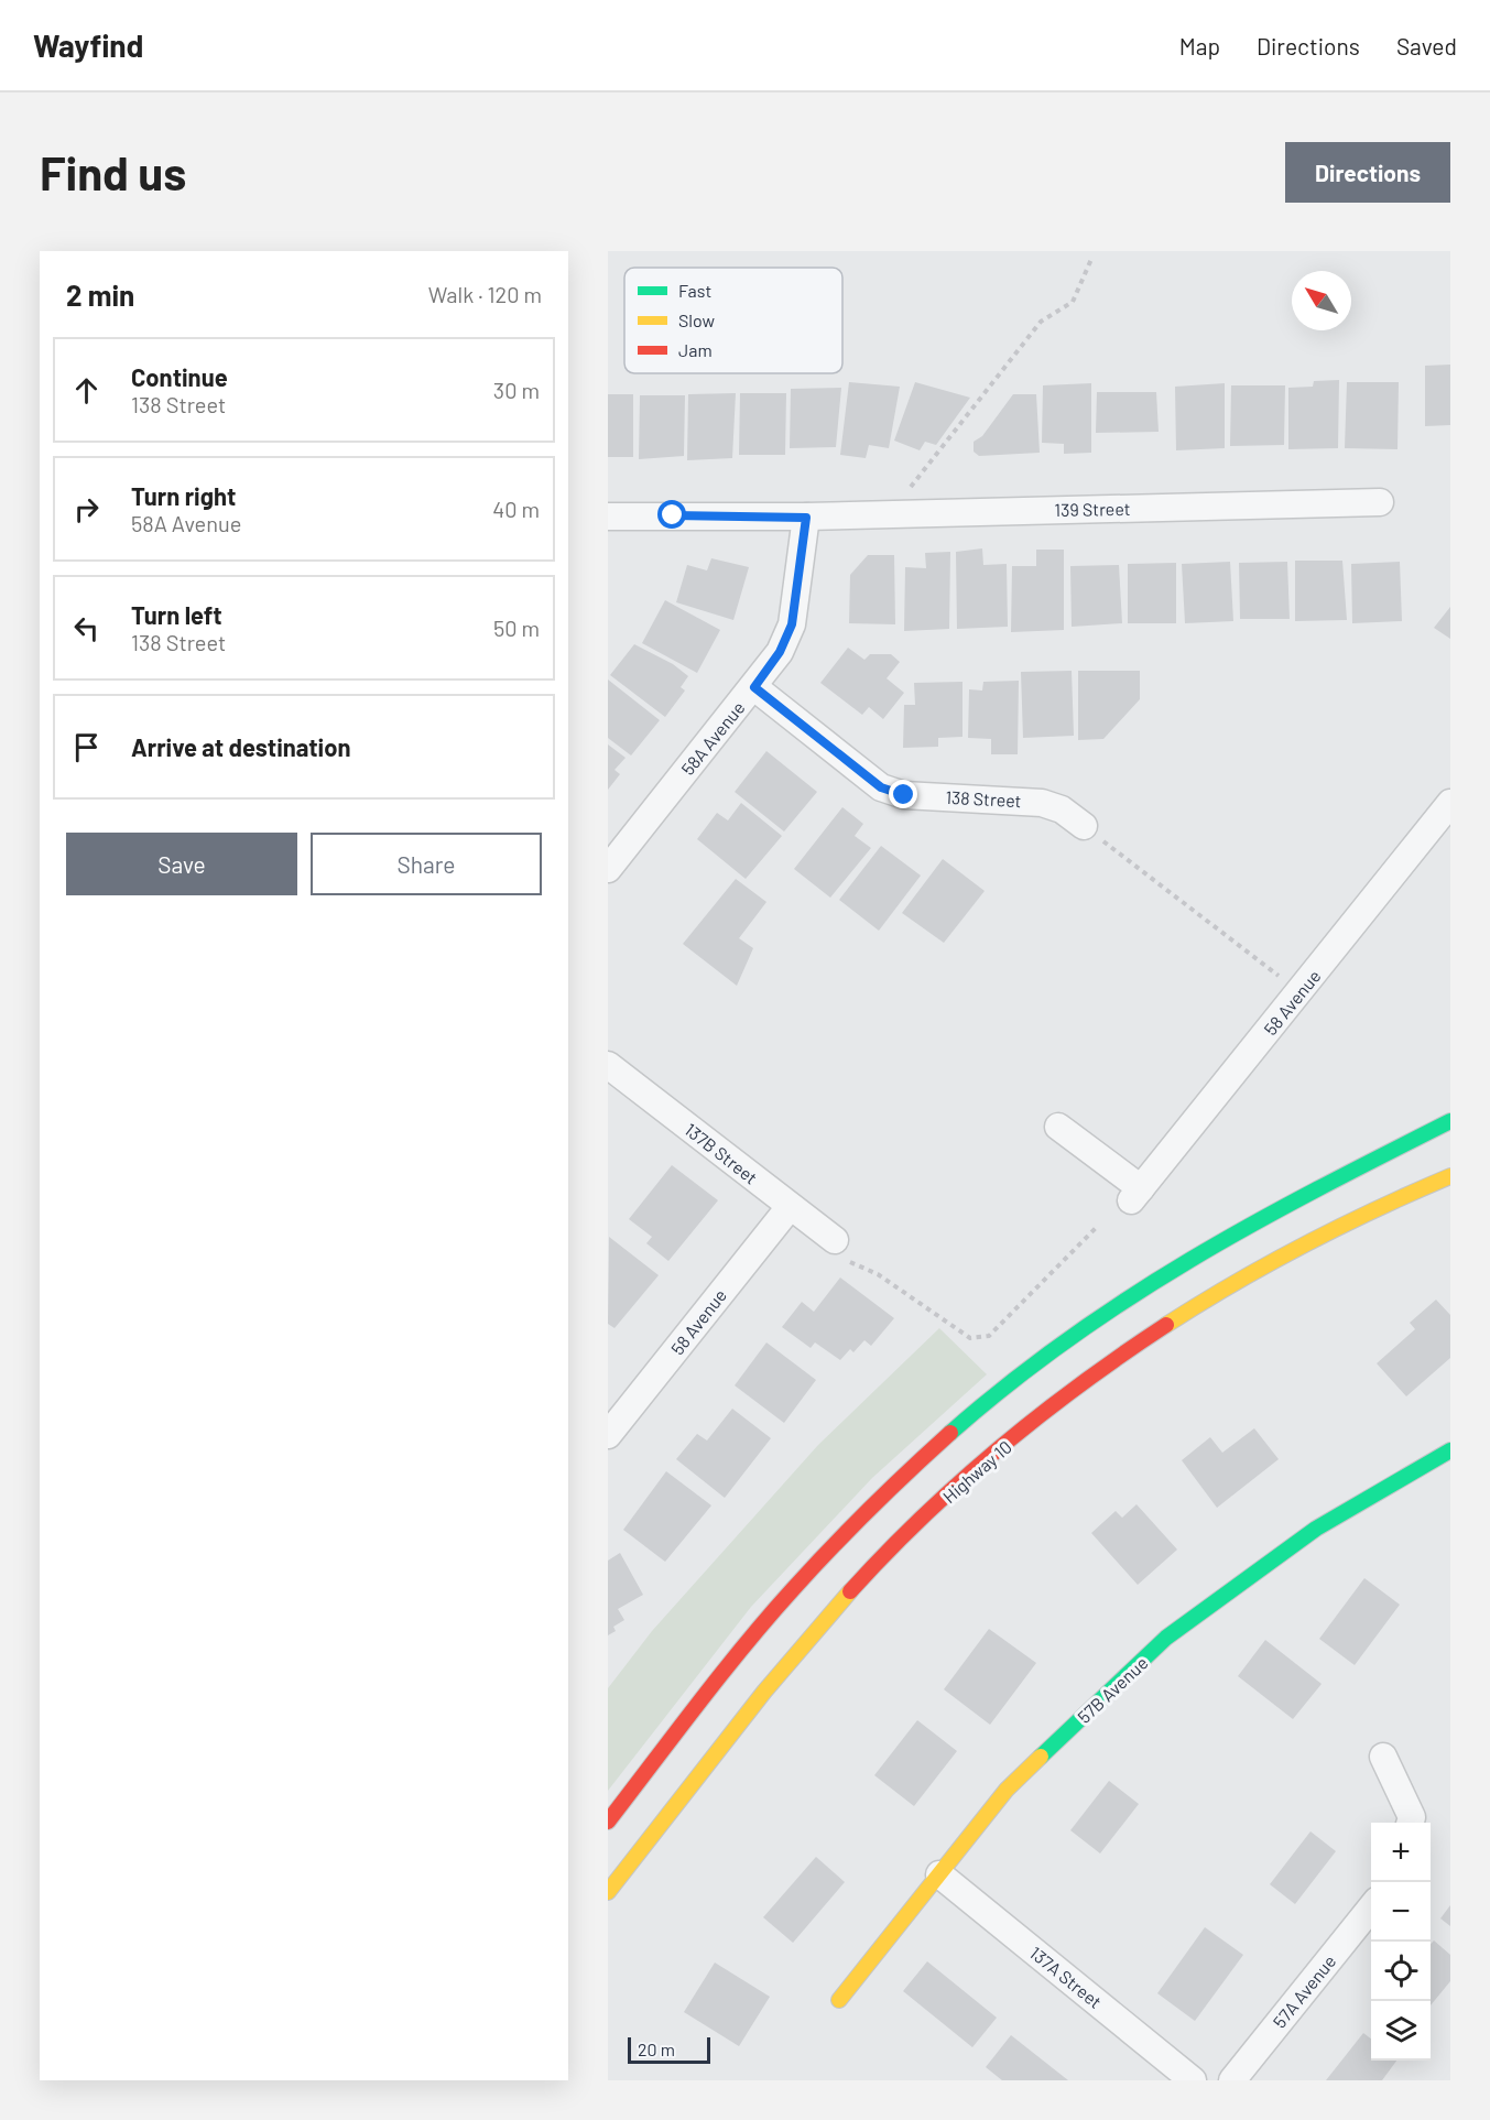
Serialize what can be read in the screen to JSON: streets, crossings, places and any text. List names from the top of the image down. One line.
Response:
{"streets":{"main road":["Highway 10","57B Avenue"],"street":["139 Street","58A Avenue","138 Street","58 Avenue","137B Street","137A Street","57A Avenue"]},"crossings":[["139 Street","58A Avenue"],["58A Avenue","138 Street"],["58 Avenue","137B Street"],["57B Avenue","137A Street"]],"legend":["Fast","Slow","Jam"],"scale_bar":"20 m","north":"top left","page":{"header":"Wayfind","nav":["Map","Directions","Saved"],"buttons":["Directions",["Save","Share"]],"title":"Find us","heading":["2 min","Walk · 120 m"],"list":[["Continue","138 Street","30 m"],["Turn right","58A Avenue","40 m"],["Turn left","138 Street","50 m"],"Arrive at destination"],"map_buttons":["+","−"],"scale":"20 m"}}
